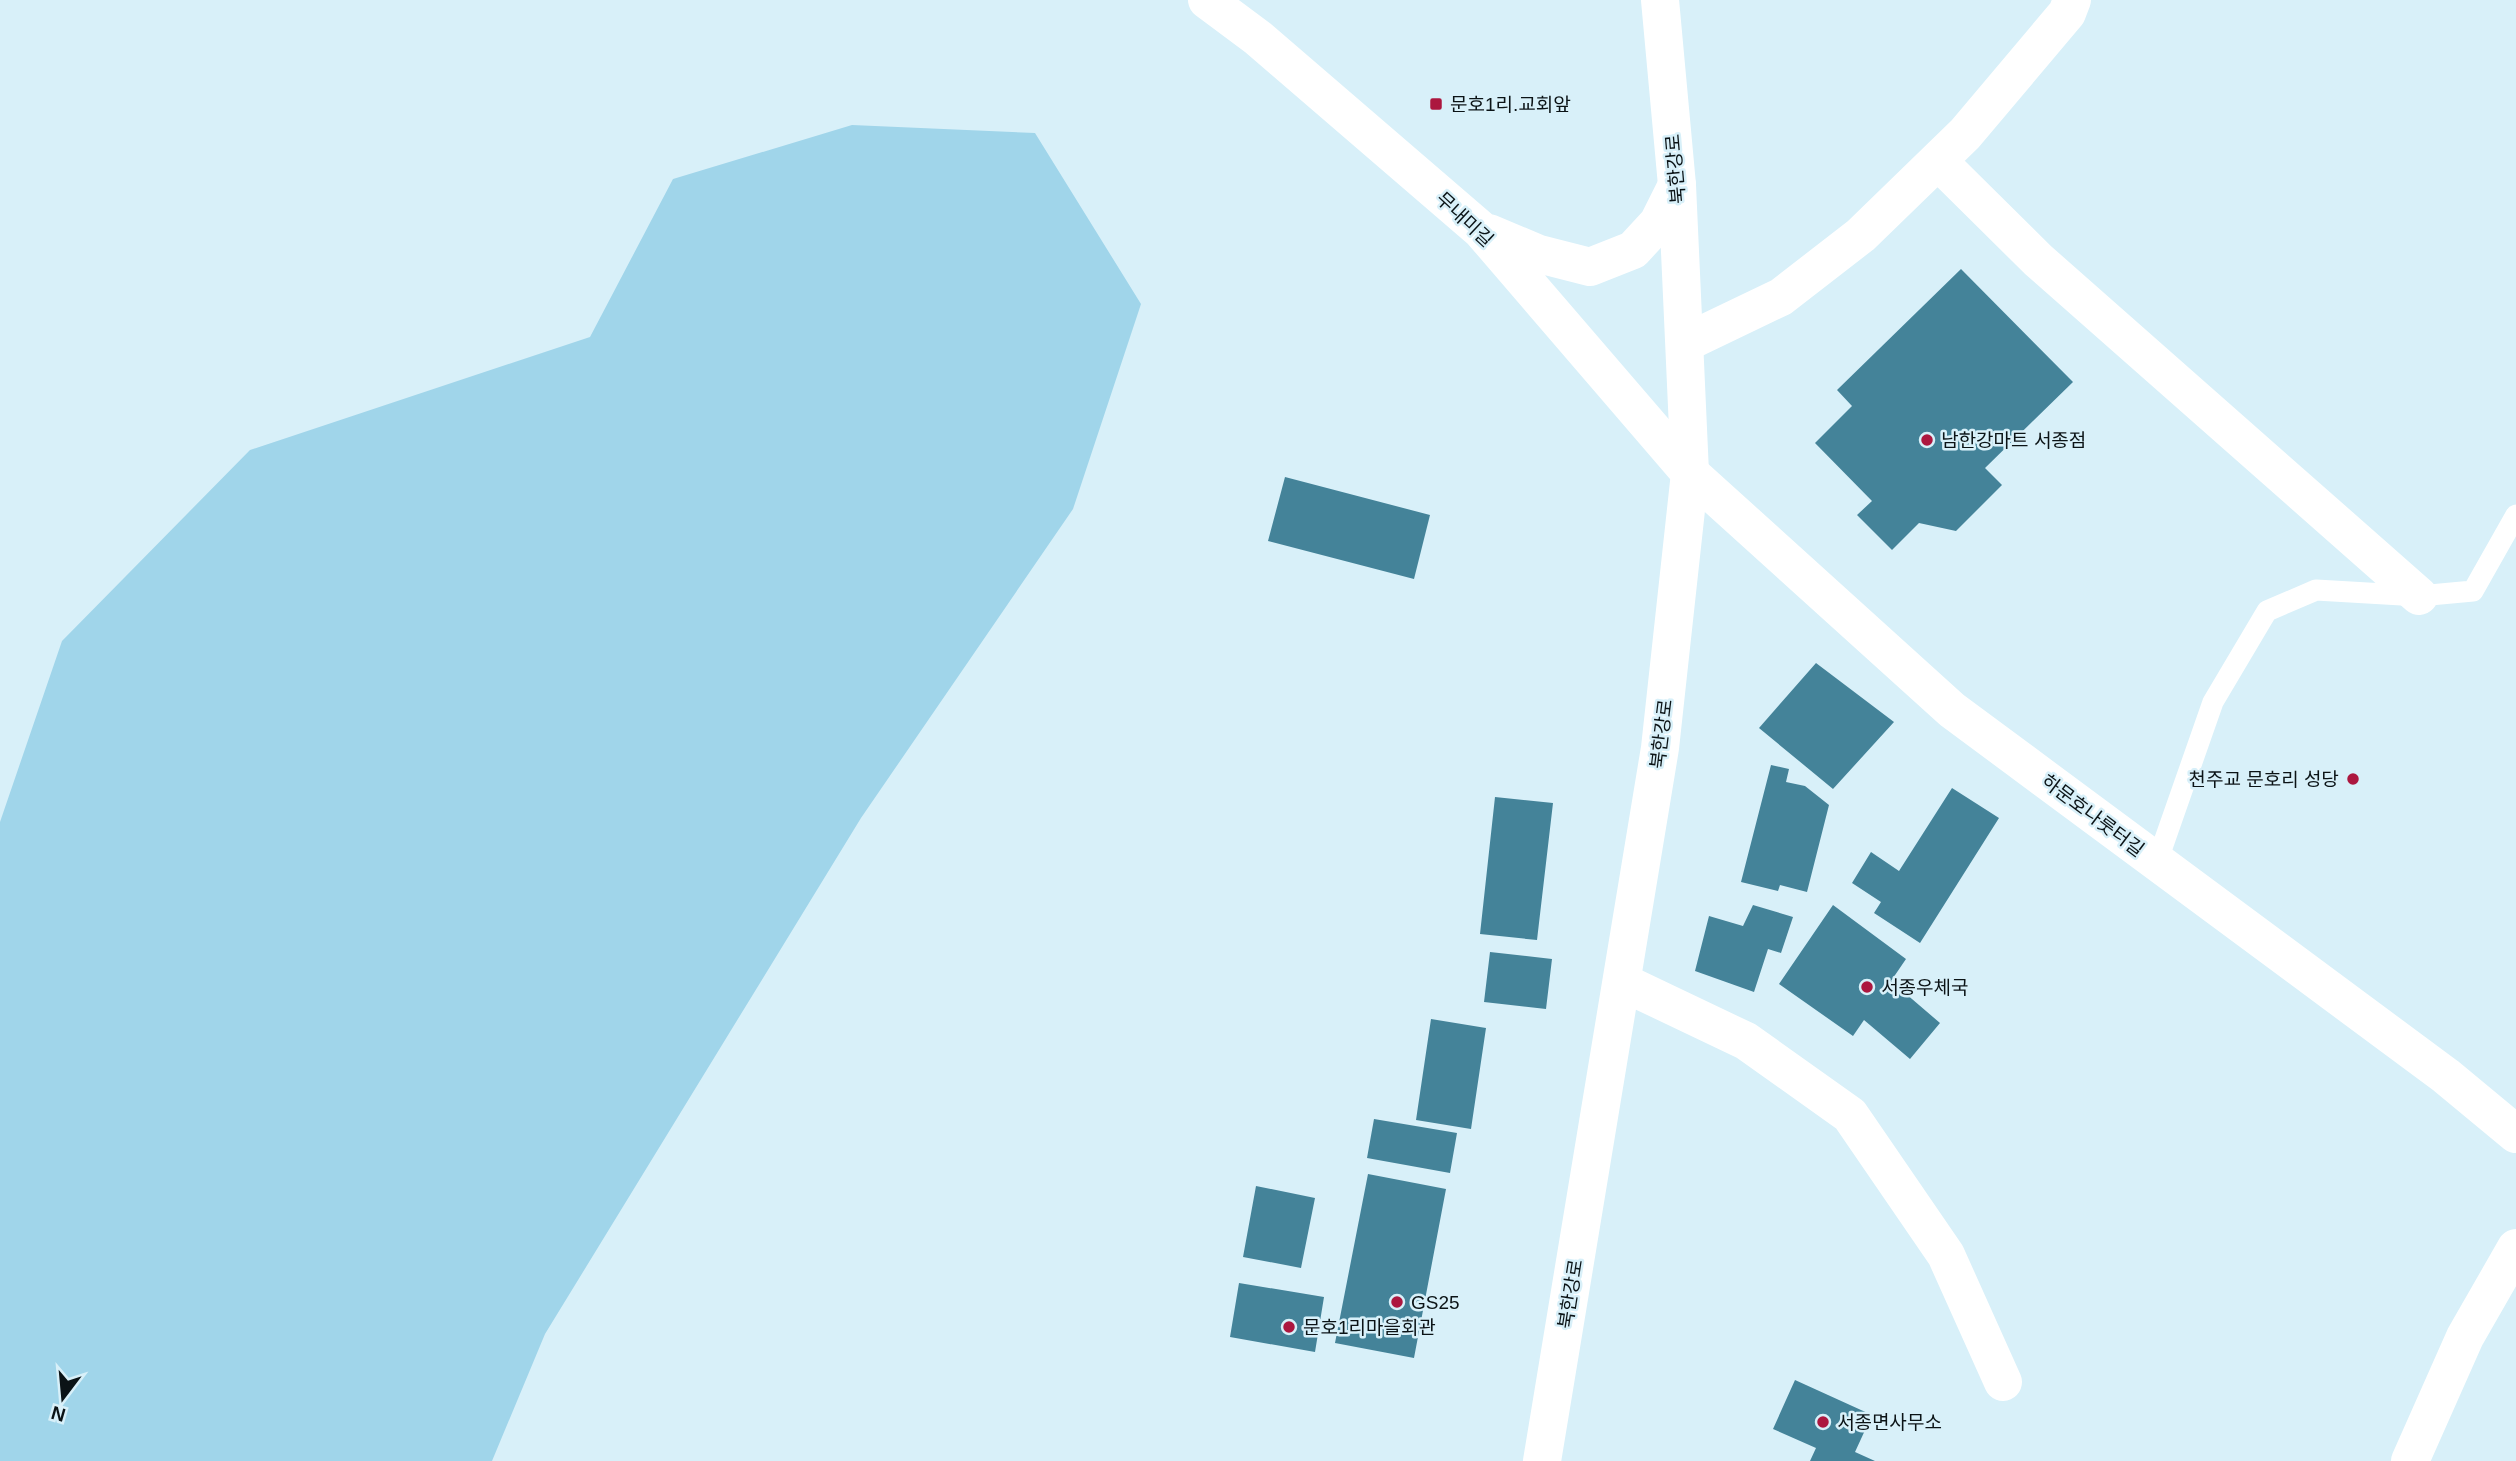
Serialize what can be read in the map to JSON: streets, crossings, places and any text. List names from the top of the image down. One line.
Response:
{"streets":{"street":["북한강로","무내미길","하문호나룻터길"]},"crossings":[["북한강로","무내미길"],["북한강로","하문호나룻터길"],["무내미길","하문호나룻터길"]],"places":{"transit":["문호1리.교회앞"],"other":["남한강마트 서종점","천주교 문호리 성당","서종우체국","GS25","문호1리마을회관","서종면사무소"]},"north":"bottom"}
